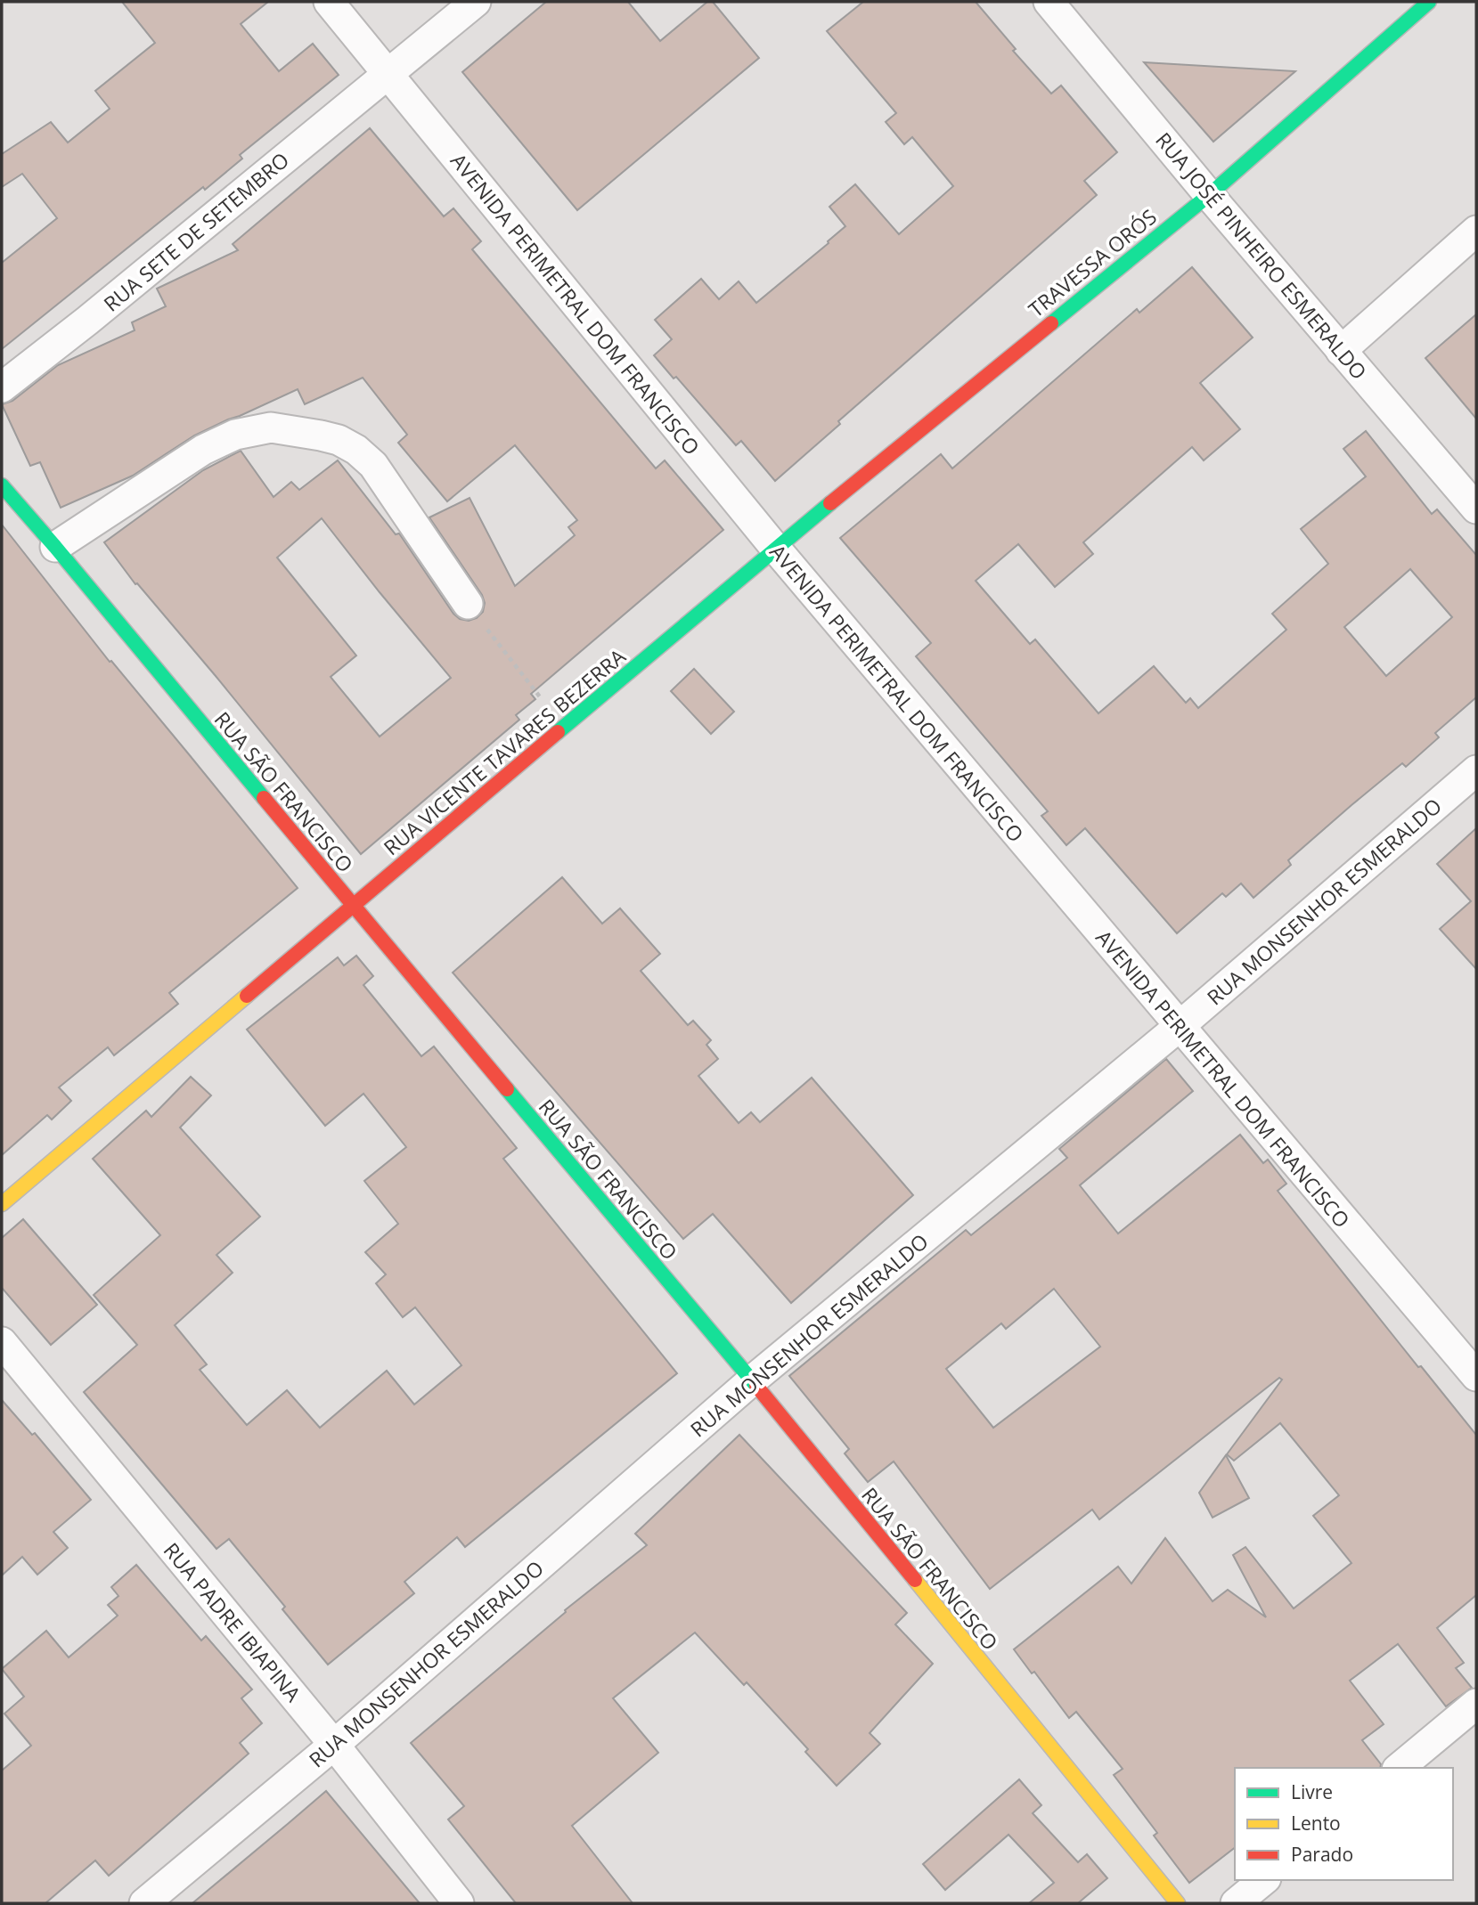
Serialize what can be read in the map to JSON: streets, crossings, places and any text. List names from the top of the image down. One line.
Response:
{"streets":{"street":["RUA SETE DE SETEMBRO","RUA JOSÉ PINHEIRO ESMERALDO","TRAVESSA ORÓS","AVENIDA PERIMETRAL DOM FRANCISCO","RUA VICENTE TAVARES BEZERRA","RUA SÃO FRANCISCO","RUA MONSENHOR ESMERALDO","RUA PADRE IBIAPINA"]},"crossings":[["RUA SETE DE SETEMBRO","AVENIDA PERIMETRAL DOM FRANCISCO"],["RUA JOSÉ PINHEIRO ESMERALDO","TRAVESSA ORÓS"],["TRAVESSA ORÓS","AVENIDA PERIMETRAL DOM FRANCISCO"],["TRAVESSA ORÓS","RUA VICENTE TAVARES BEZERRA"],["AVENIDA PERIMETRAL DOM FRANCISCO","RUA VICENTE TAVARES BEZERRA"],["AVENIDA PERIMETRAL DOM FRANCISCO","RUA MONSENHOR ESMERALDO"],["RUA VICENTE TAVARES BEZERRA","RUA SÃO FRANCISCO"],["RUA SÃO FRANCISCO","RUA MONSENHOR ESMERALDO"],["RUA MONSENHOR ESMERALDO","RUA PADRE IBIAPINA"]],"legend":["Livre","Lento","Parado"]}
